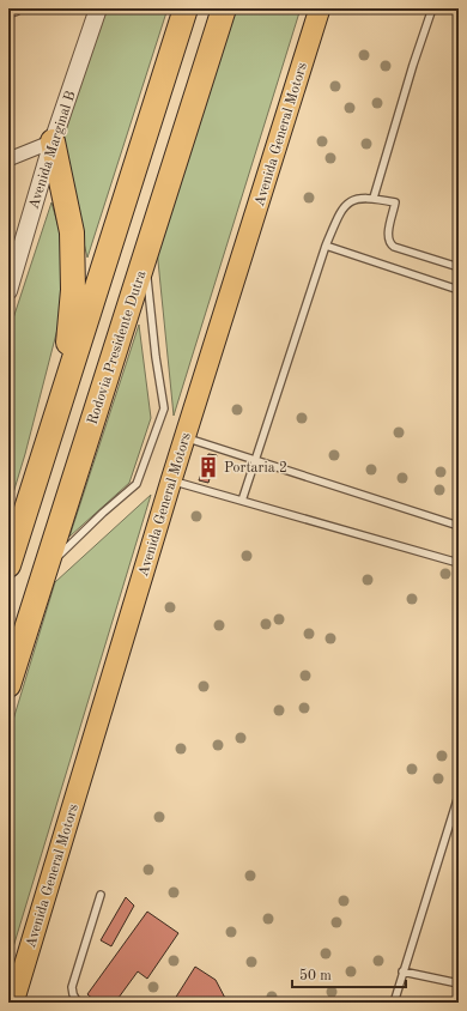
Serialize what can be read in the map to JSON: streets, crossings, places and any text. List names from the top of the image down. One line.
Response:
{"streets":{"highway":["Rodovia Presidente Dutra"],"main road":["Avenida General Motors"],"street":["Avenida Marginal B"]},"places":{"building":["Portaria 2"]},"scale_bar":"50 m"}
